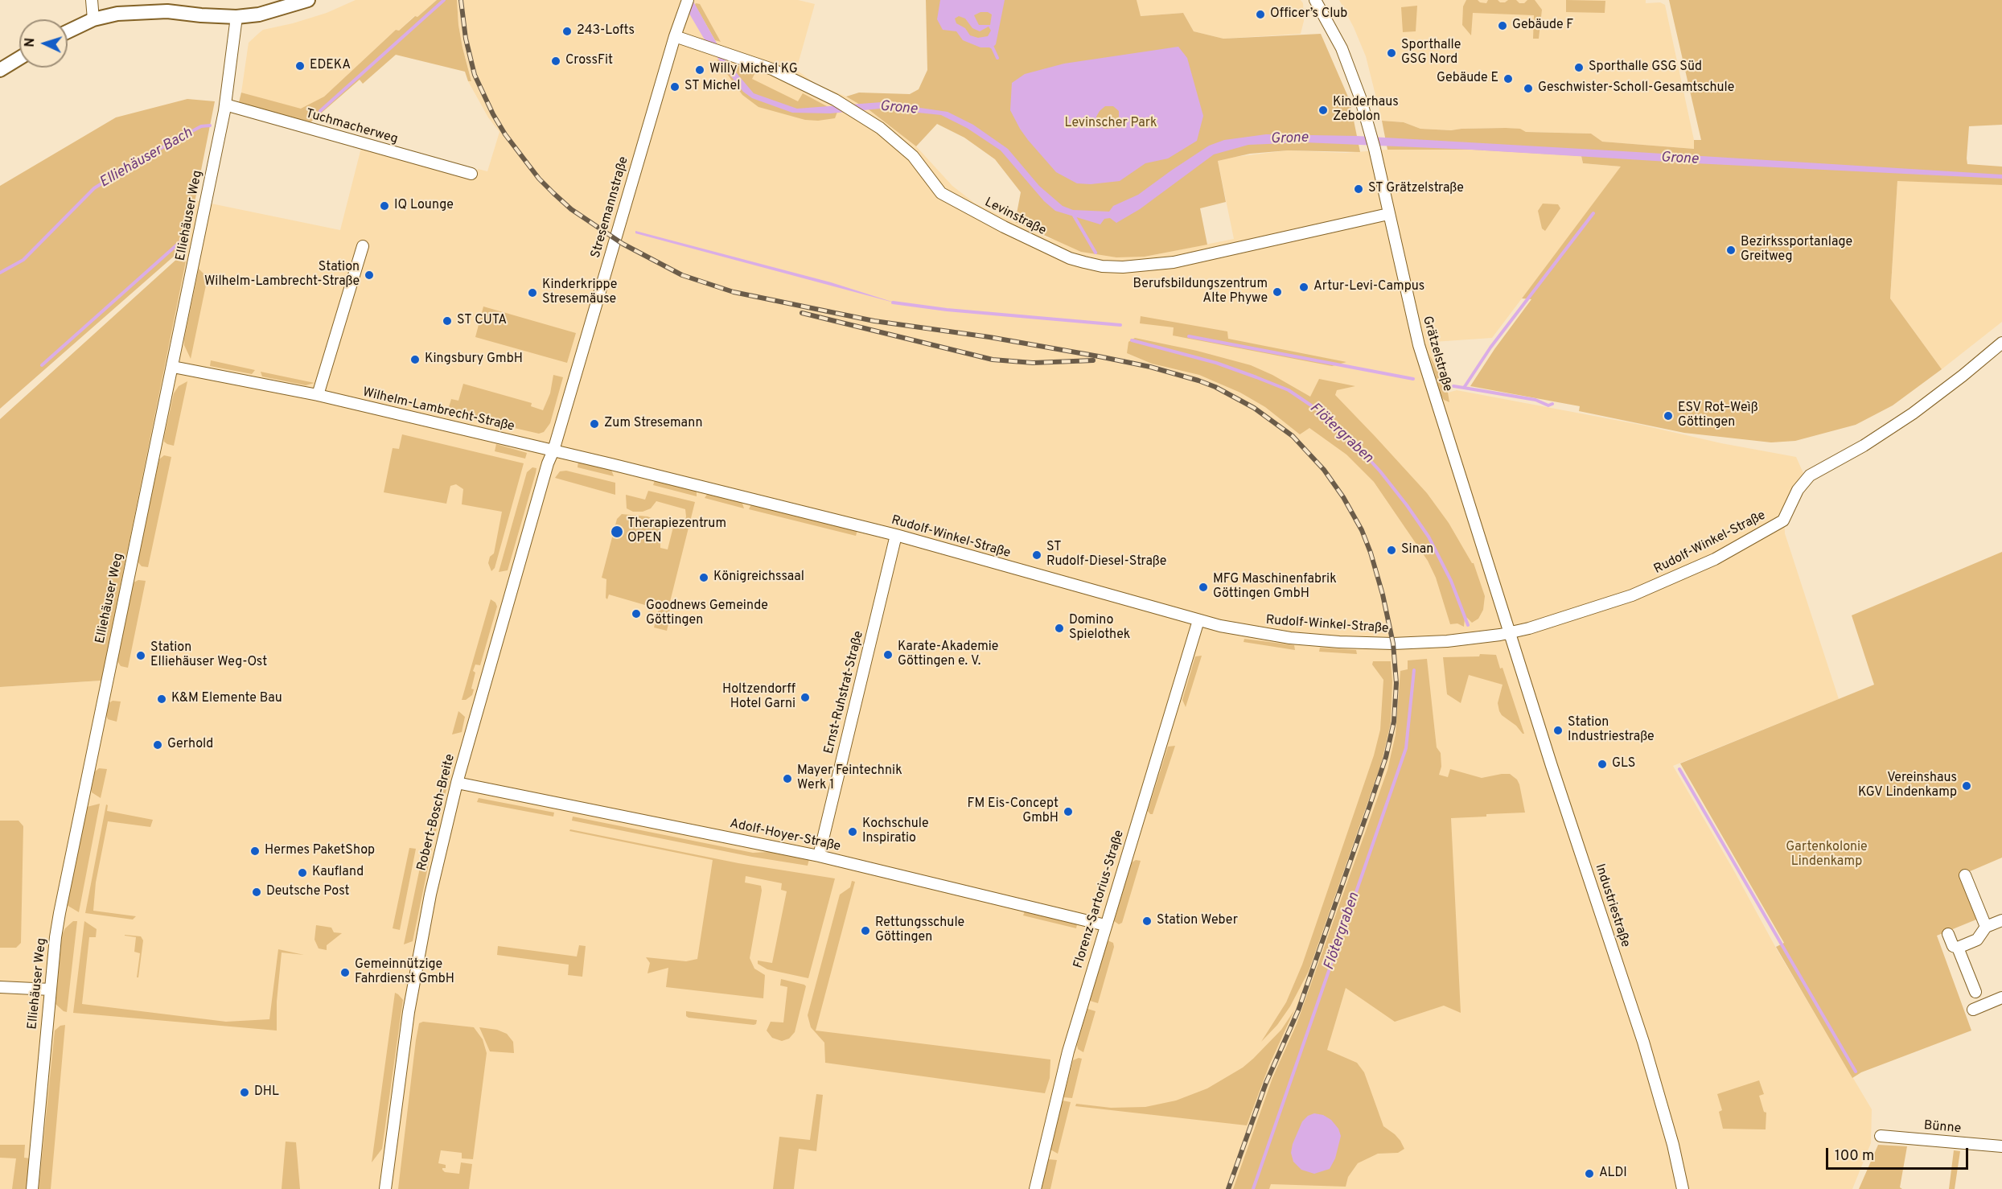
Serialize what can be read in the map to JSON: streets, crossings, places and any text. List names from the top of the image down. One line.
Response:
{"streets":{"street":["Tuchmacherweg","Stresemannstraße","Elliehäuser Weg","Levinstraße","Grätzelstraße","Wilhelm-Lambrecht-Straße","Rudolf-Winkel-Straße","Ernst-Ruhstrat-Straße","Robert-Bosch-Breite","Adolf-Hoyer-Straße","Florenz-Sartorius-Straße","Industriestraße","Bünne"]},"crossings":[["Tuchmacherweg","Elliehäuser Weg"],["Stresemannstraße","Levinstraße"],["Stresemannstraße","Wilhelm-Lambrecht-Straße"],["Stresemannstraße","Rudolf-Winkel-Straße"],["Stresemannstraße","Robert-Bosch-Breite"],["Elliehäuser Weg","Wilhelm-Lambrecht-Straße"],["Levinstraße","Grätzelstraße"],["Grätzelstraße","Rudolf-Winkel-Straße"],["Grätzelstraße","Industriestraße"],["Wilhelm-Lambrecht-Straße","Rudolf-Winkel-Straße"],["Wilhelm-Lambrecht-Straße","Robert-Bosch-Breite"],["Rudolf-Winkel-Straße","Ernst-Ruhstrat-Straße"],["Rudolf-Winkel-Straße","Robert-Bosch-Breite"],["Rudolf-Winkel-Straße","Florenz-Sartorius-Straße"],["Rudolf-Winkel-Straße","Industriestraße"],["Ernst-Ruhstrat-Straße","Adolf-Hoyer-Straße"],["Robert-Bosch-Breite","Adolf-Hoyer-Straße"],["Adolf-Hoyer-Straße","Florenz-Sartorius-Straße"]],"water":["Grone","Elliehäuser Bach","Flötergraben"],"parks":["Levinscher Park","Gartenkolonie Lindenkamp"],"places":["Officer’s Club","Gebäude F","243-Lofts","Sporthalle GSG Nord","CrossFit","EDEKA","Sporthalle GSG Süd","Willy Michel KG","Gebäude E","ST Michel","Geschwister-Scholl-Gesamtschule","Kinderhaus Zebolon","ST Grätzelstraße","IQ Lounge","Bezirkssportanlage Greitweg","Station Wilhelm-Lambrecht-Straße","Artur-Levi-Campus","Berufsbildungszentrum Alte Phywe","Kinderkrippe Stresemäuse","ST CUTA","Kingsbury GmbH","ESV Rot–Weìß Göttingen","Zum Stresemann","Therapiezentrum OPEN","Sinan","ST Rudolf-Diesel-Straße","Königreichssaal","MFG Maschinenfabrik Göttingen GmbH","Goodnews Gemeinde Göttingen","Domino Spielothek","Karate-Akademie Göttingen e. V.","Station Elliehäuser Weg-Ost","Holtzendorff Hotel Garni","K&M Elemente Bau","Station Industriestraße","Gerhold","GLS","Mayer Feintechnik Werk 1","Vereinshaus KGV Lindenkamp","FM Eis-Concept GmbH","Kochschule Inspiratio","Hermes PaketShop","Kaufland","Deutsche Post","Station Weber","Rettungsschule Göttingen","Gemeinnützige Fahrdienst GmbH","DHL","ALDI"],"scale_bar":"100 m","north":"left"}
